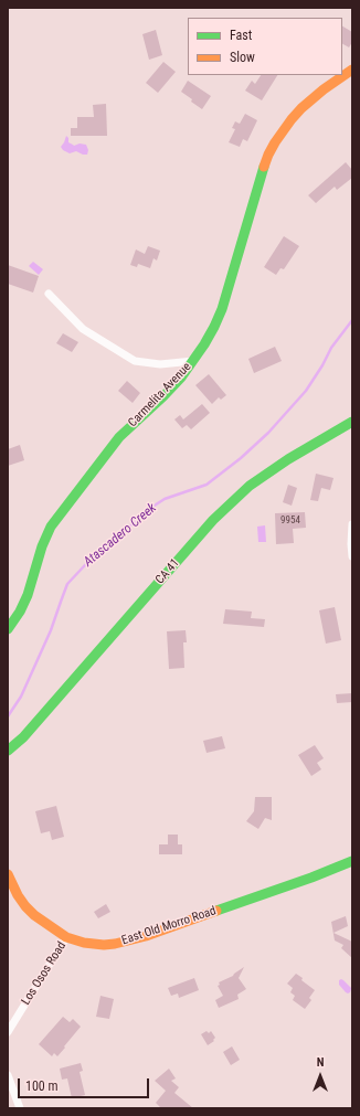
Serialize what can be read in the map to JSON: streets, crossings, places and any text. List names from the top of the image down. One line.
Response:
{"streets":{"street":["Carmelita Avenue","CA 41","East Old Morro Road","Los Osos Road"]},"crossings":[["East Old Morro Road","Los Osos Road"]],"water":["Atascadero Creek"],"house_numbers":["9954"],"legend":["Fast","Slow"],"scale_bar":"100 m","north":"top"}
